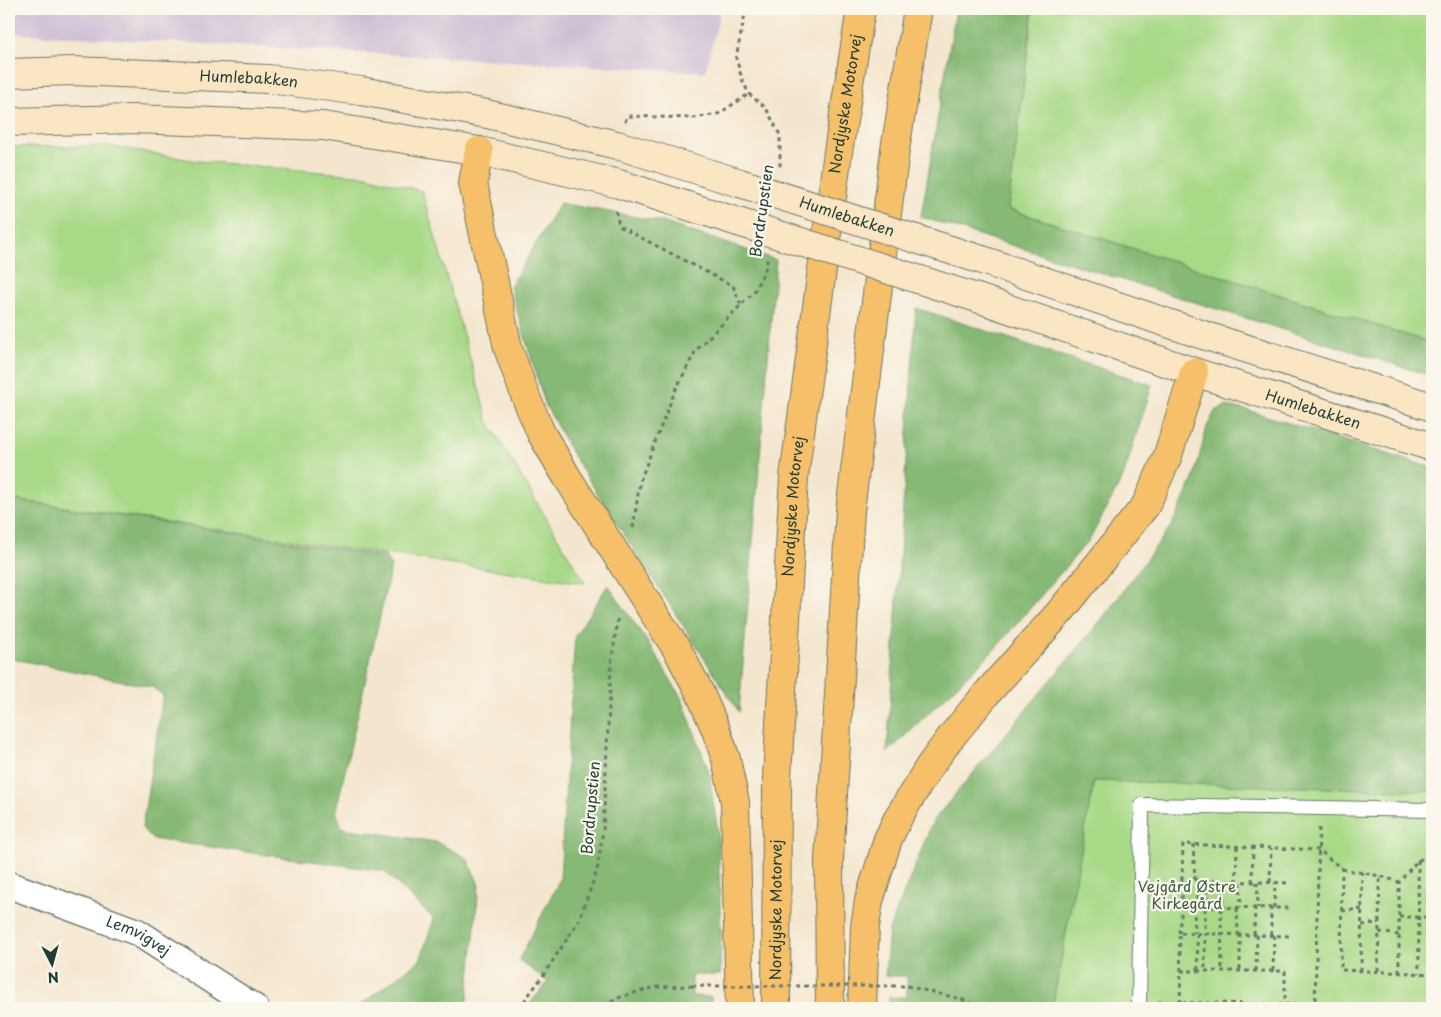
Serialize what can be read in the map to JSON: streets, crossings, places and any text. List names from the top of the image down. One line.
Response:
{"streets":{"highway":["Nordjyske Motorvej"],"street":["Humlebakken","Lemvigvej"],"path":["Bordrupstien"]},"parks":["Vejgård Østre Kirkegård"],"north":"bottom"}
